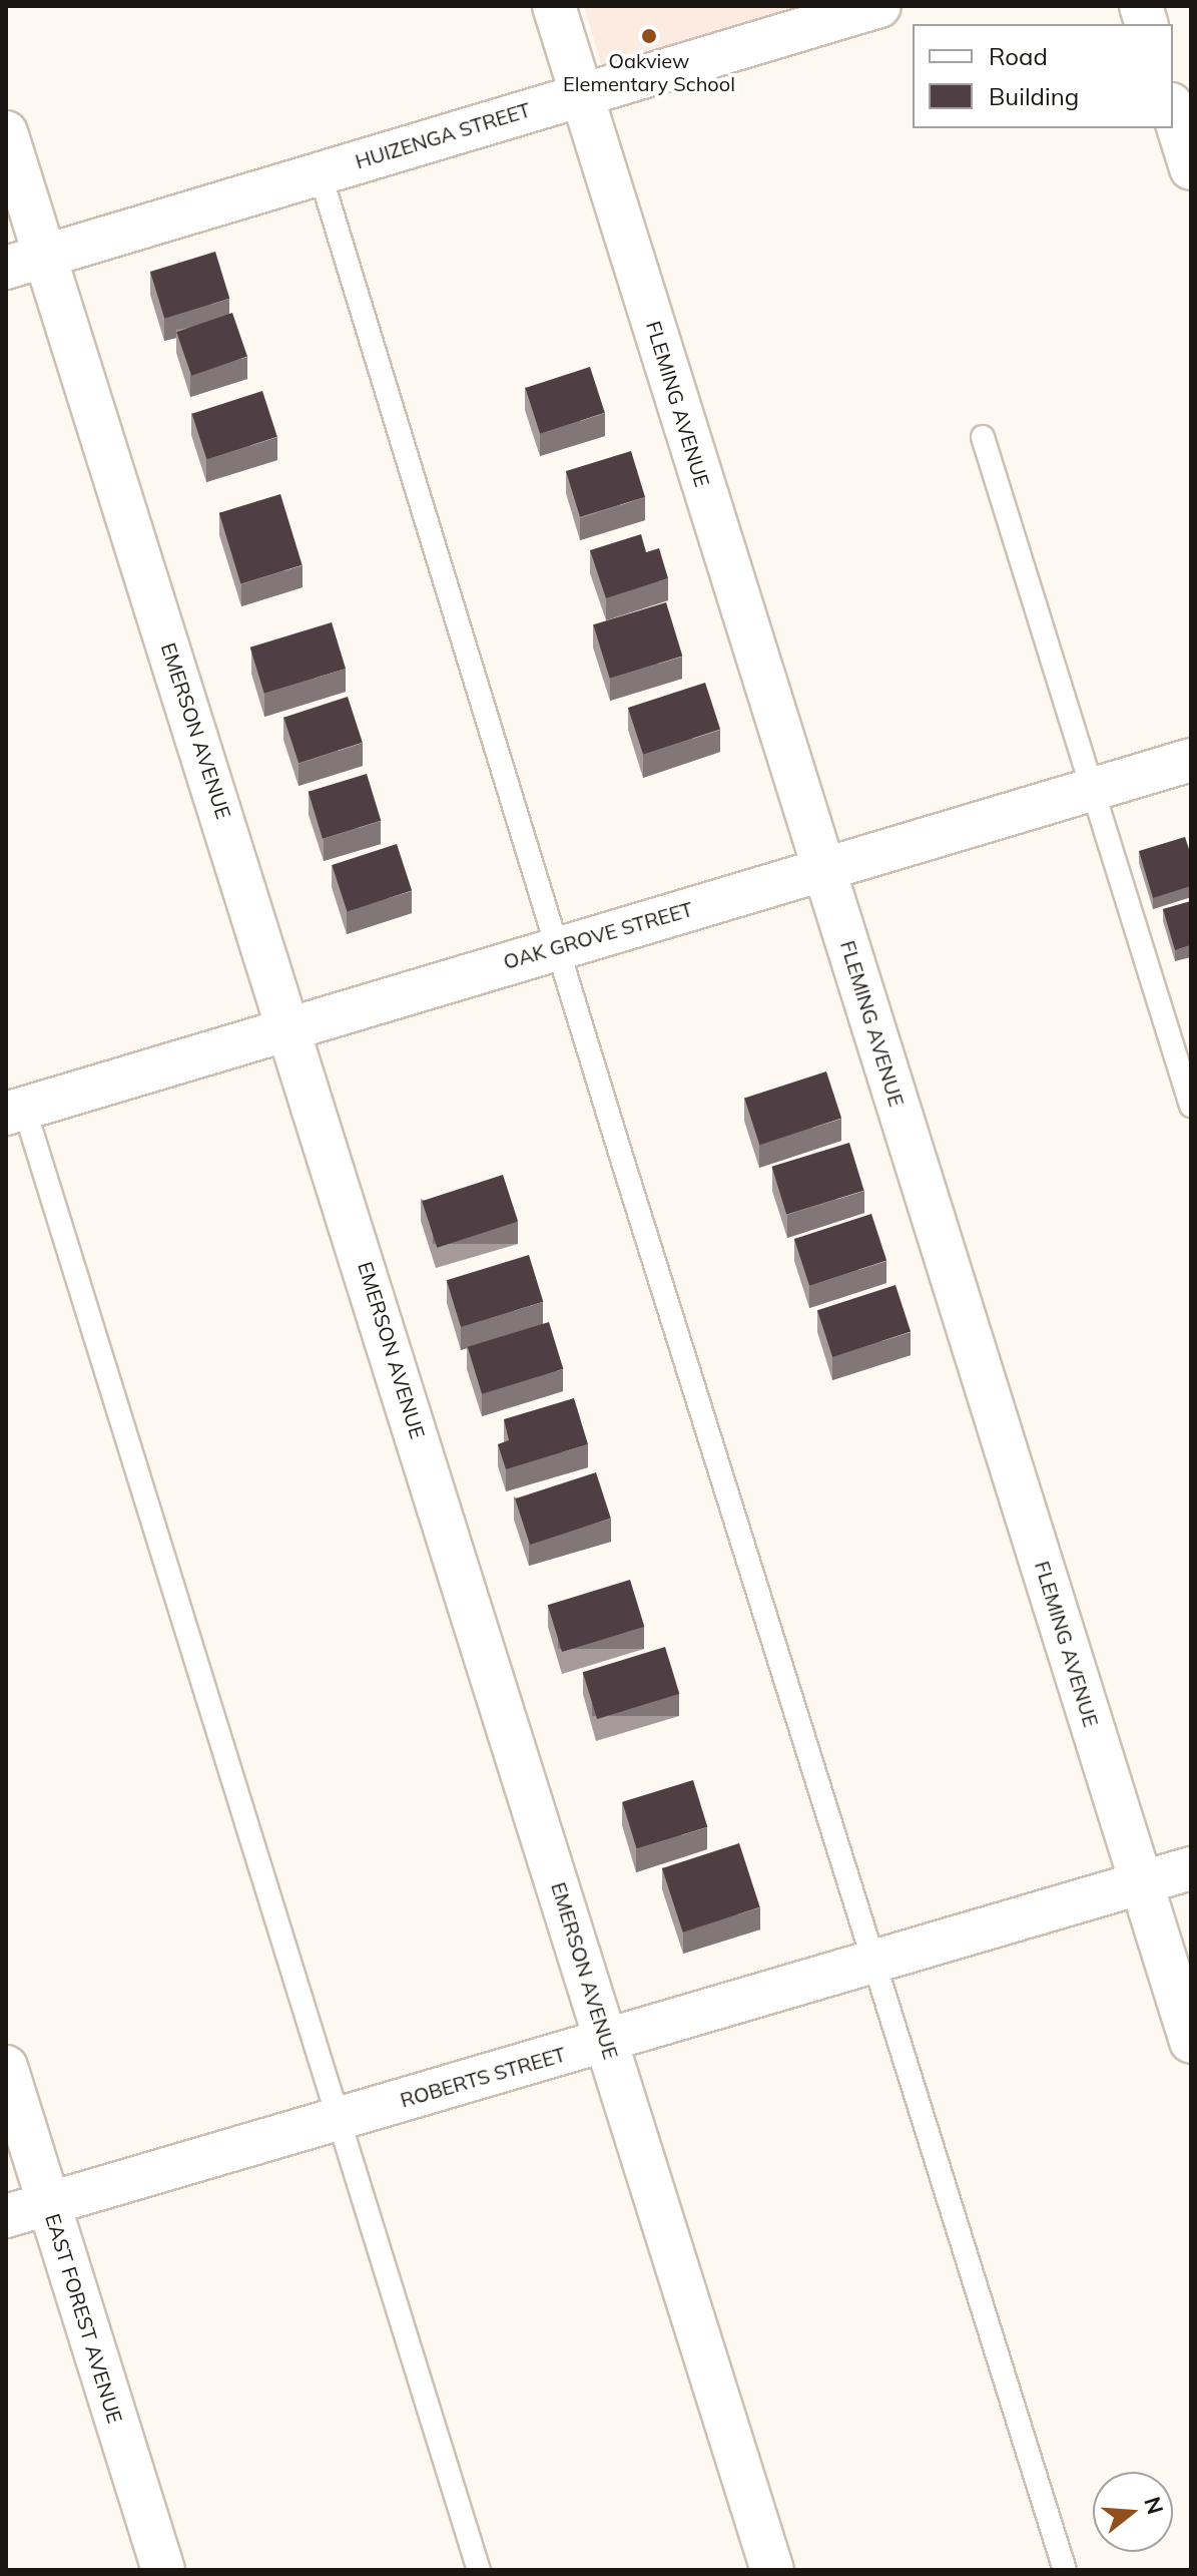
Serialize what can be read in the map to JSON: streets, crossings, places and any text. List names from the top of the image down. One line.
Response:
{"streets":{"street":["HUIZENGA STREET","FLEMING AVENUE","EMERSON AVENUE","OAK GROVE STREET","ROBERTS STREET","EAST FOREST AVENUE"]},"crossings":[["HUIZENGA STREET","FLEMING AVENUE"],["HUIZENGA STREET","EMERSON AVENUE"],["FLEMING AVENUE","OAK GROVE STREET"],["FLEMING AVENUE","ROBERTS STREET"],["EMERSON AVENUE","OAK GROVE STREET"],["EMERSON AVENUE","ROBERTS STREET"],["ROBERTS STREET","EAST FOREST AVENUE"]],"places":["Oakview Elementary School"],"legend":["Road","Building"],"north":"right"}
